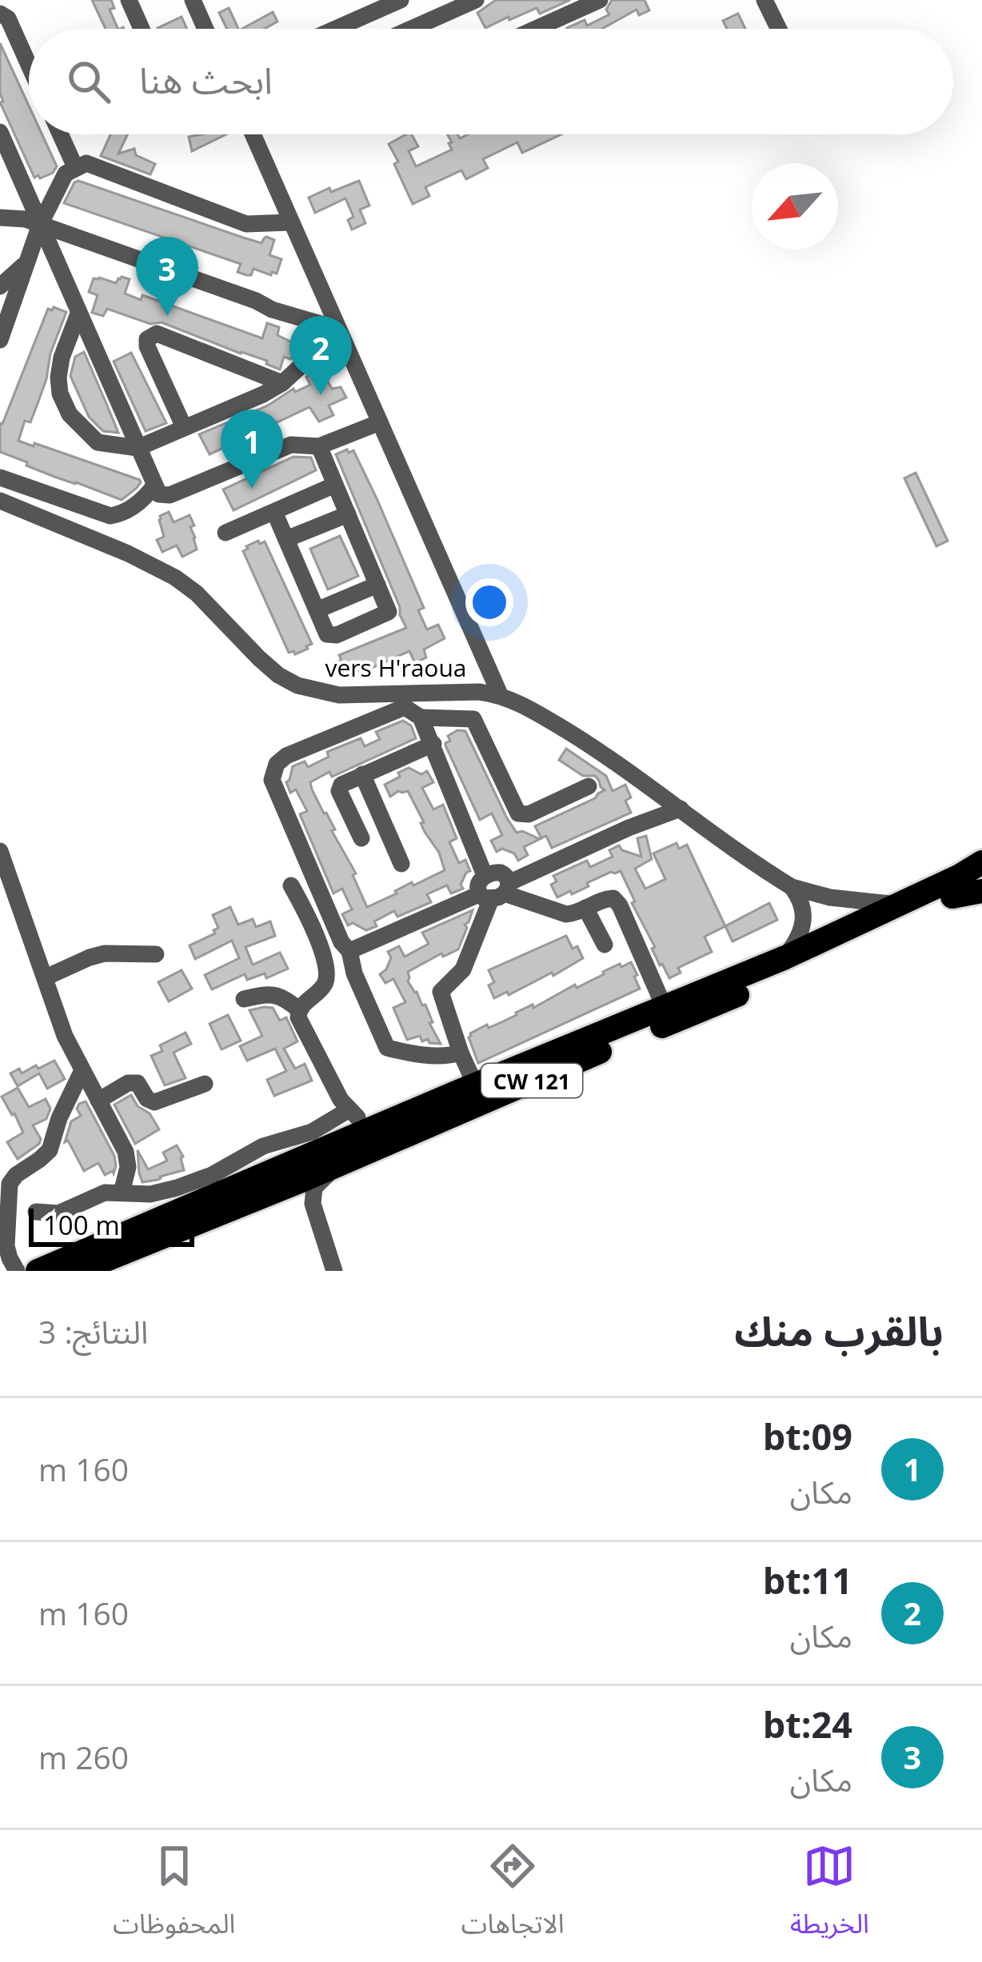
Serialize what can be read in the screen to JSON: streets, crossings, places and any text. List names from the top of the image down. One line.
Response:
{"streets":{"highway":["CW 121"],"street":["vers H'raoua"]},"scale_bar":"100 m","north":"bottom left","page":{"search":"ابحث هنا","pins":["3","2","1"],"scale":"100 m","heading":["بالقرب منك","النتائج: 3"],"list":[{"mark":"1","name":"bt:09","note":"مكان","value":"160 m"},{"mark":"2","name":"bt:11","note":"مكان","value":"160 m"},{"mark":"3","name":"bt:24","note":"مكان","value":"260 m"}],"nav":["الخريطة","الاتجاهات","المحفوظات"]}}
